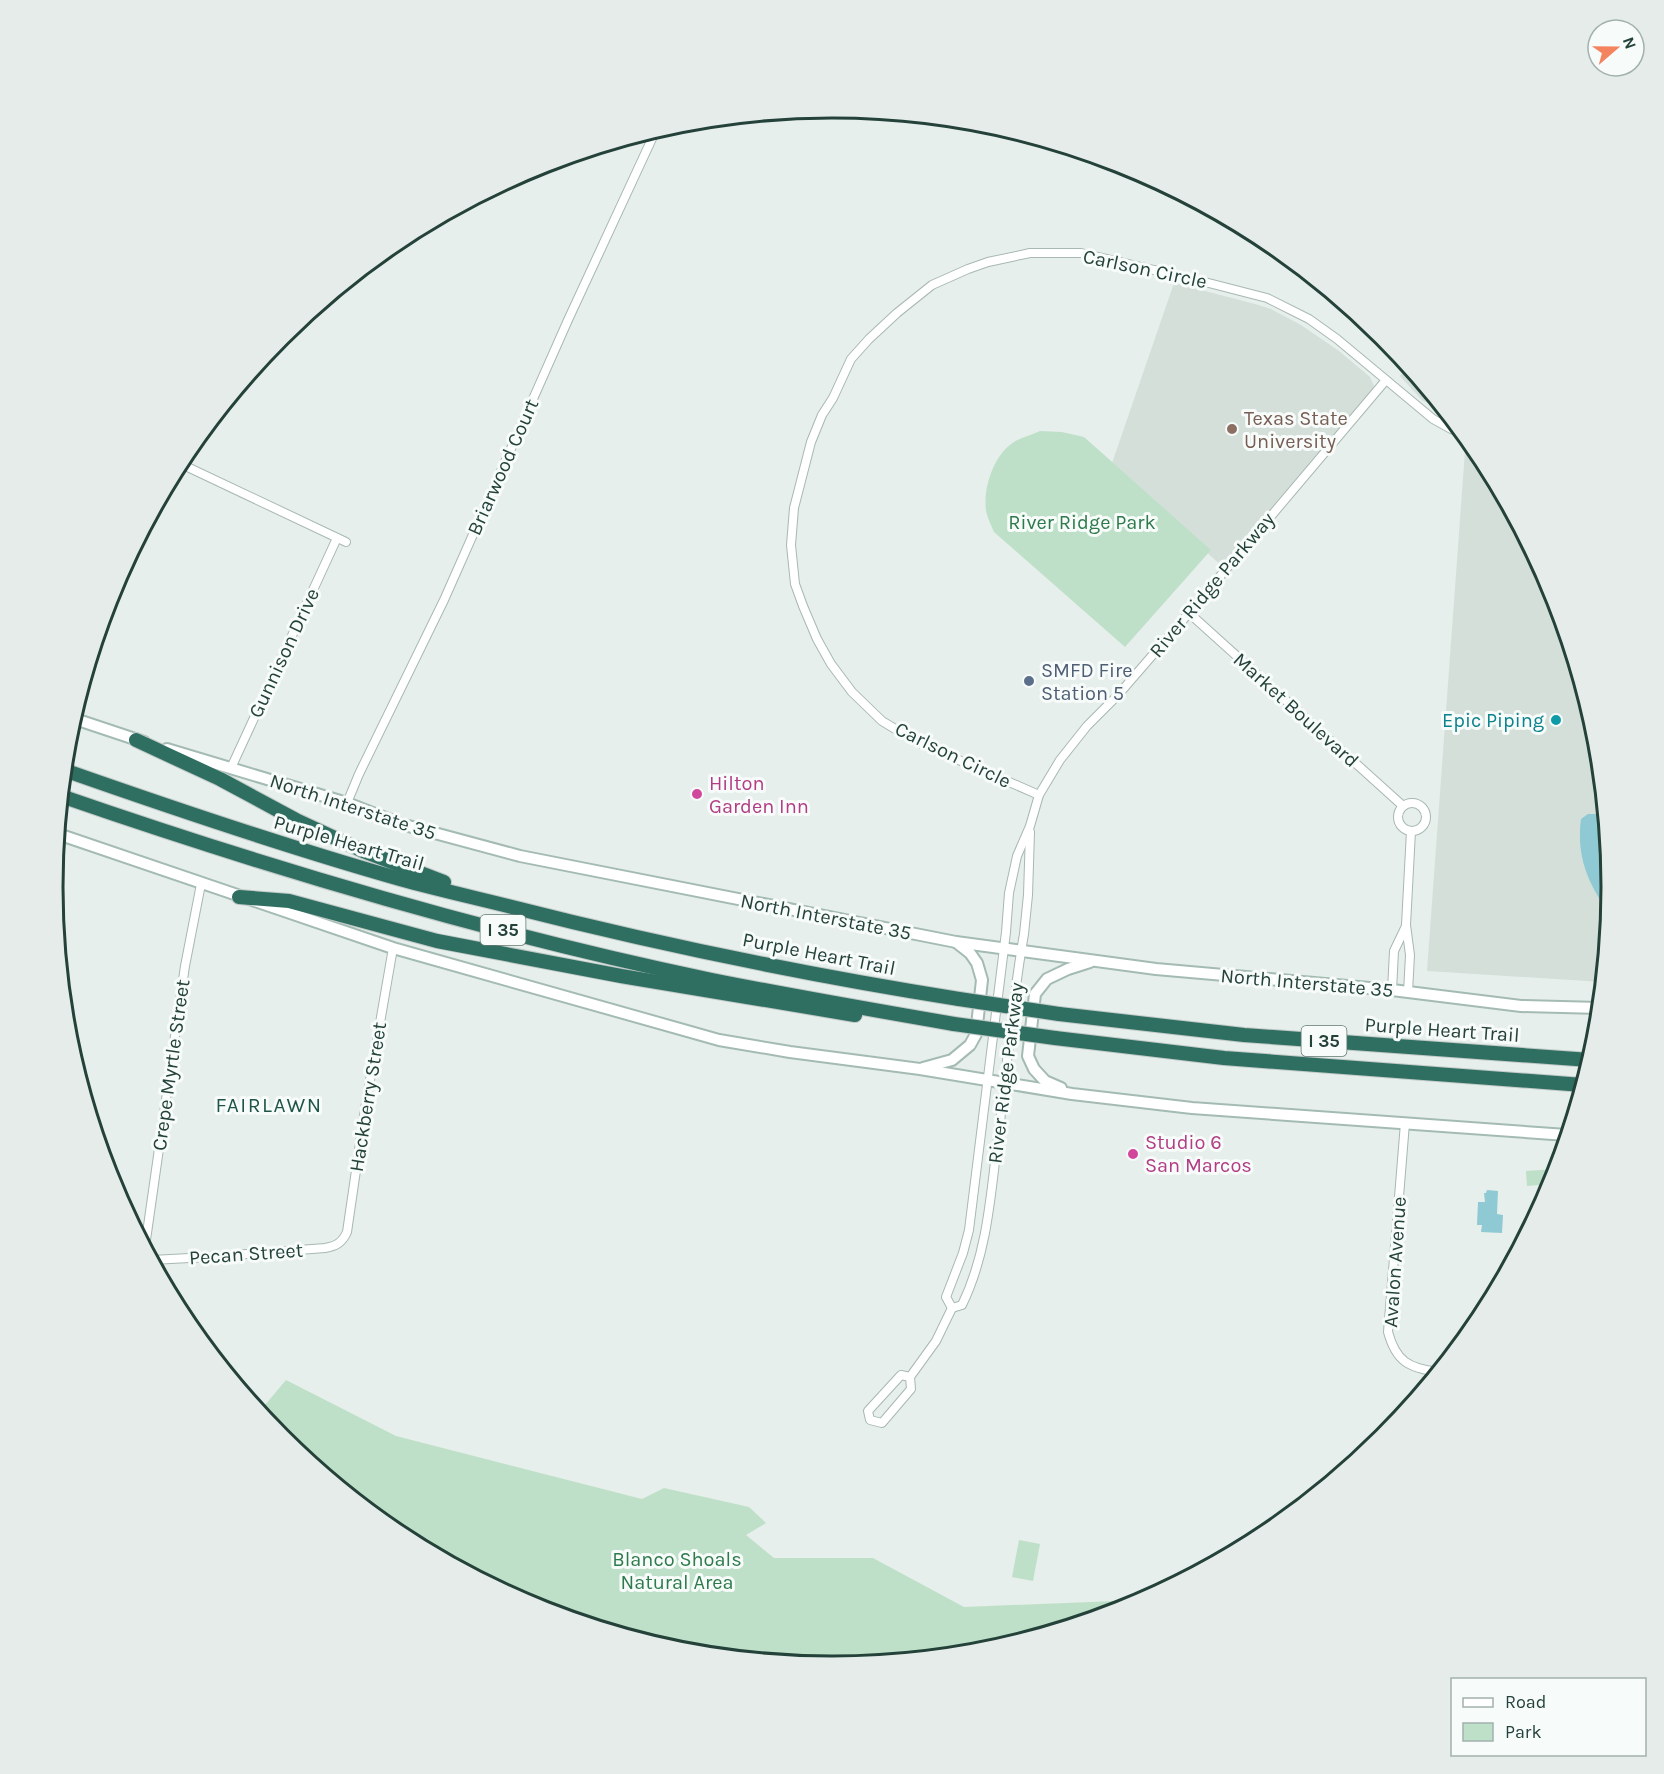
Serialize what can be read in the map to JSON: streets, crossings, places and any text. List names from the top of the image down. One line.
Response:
{"streets":{"highway":["Purple Heart Trail","I 35"],"main road":["North Interstate 35"],"street":["Carlson Circle","Briarwood Court","River Ridge Parkway","Gunnison Drive","Market Boulevard","Crepe Myrtle Street","Hackberry Street","Pecan Street","Avalon Avenue"]},"crossings":[["Carlson Circle","River Ridge Parkway"],["Briarwood Court","North Interstate 35"],["River Ridge Parkway","Market Boulevard"],["River Ridge Parkway","North Interstate 35"],["Gunnison Drive","North Interstate 35"],["Market Boulevard","North Interstate 35"],["Hackberry Street","Pecan Street"]],"districts":["FAIRLAWN"],"parks":["River Ridge Park","Blanco Shoals Natural Area"],"places":["Texas State University","SMFD Fire Station 5","Epic Piping","Hilton Garden Inn","Studio 6 San Marcos"],"legend":["Road","Park"],"north":"right"}
